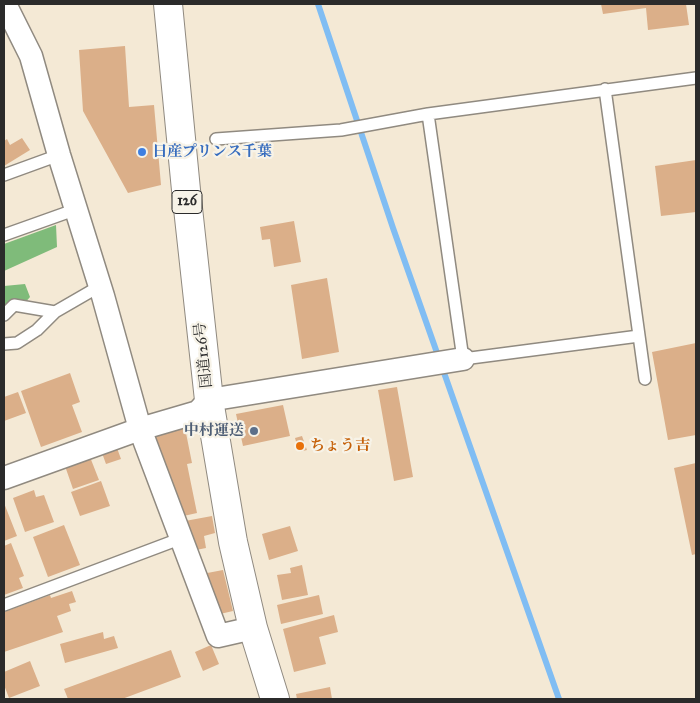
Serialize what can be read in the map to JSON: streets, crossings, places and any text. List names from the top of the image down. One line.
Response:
{"streets":{"highway":["126","国道126号"]},"places":["日産プリンス千葉","中村運送","ちょう吉"]}
